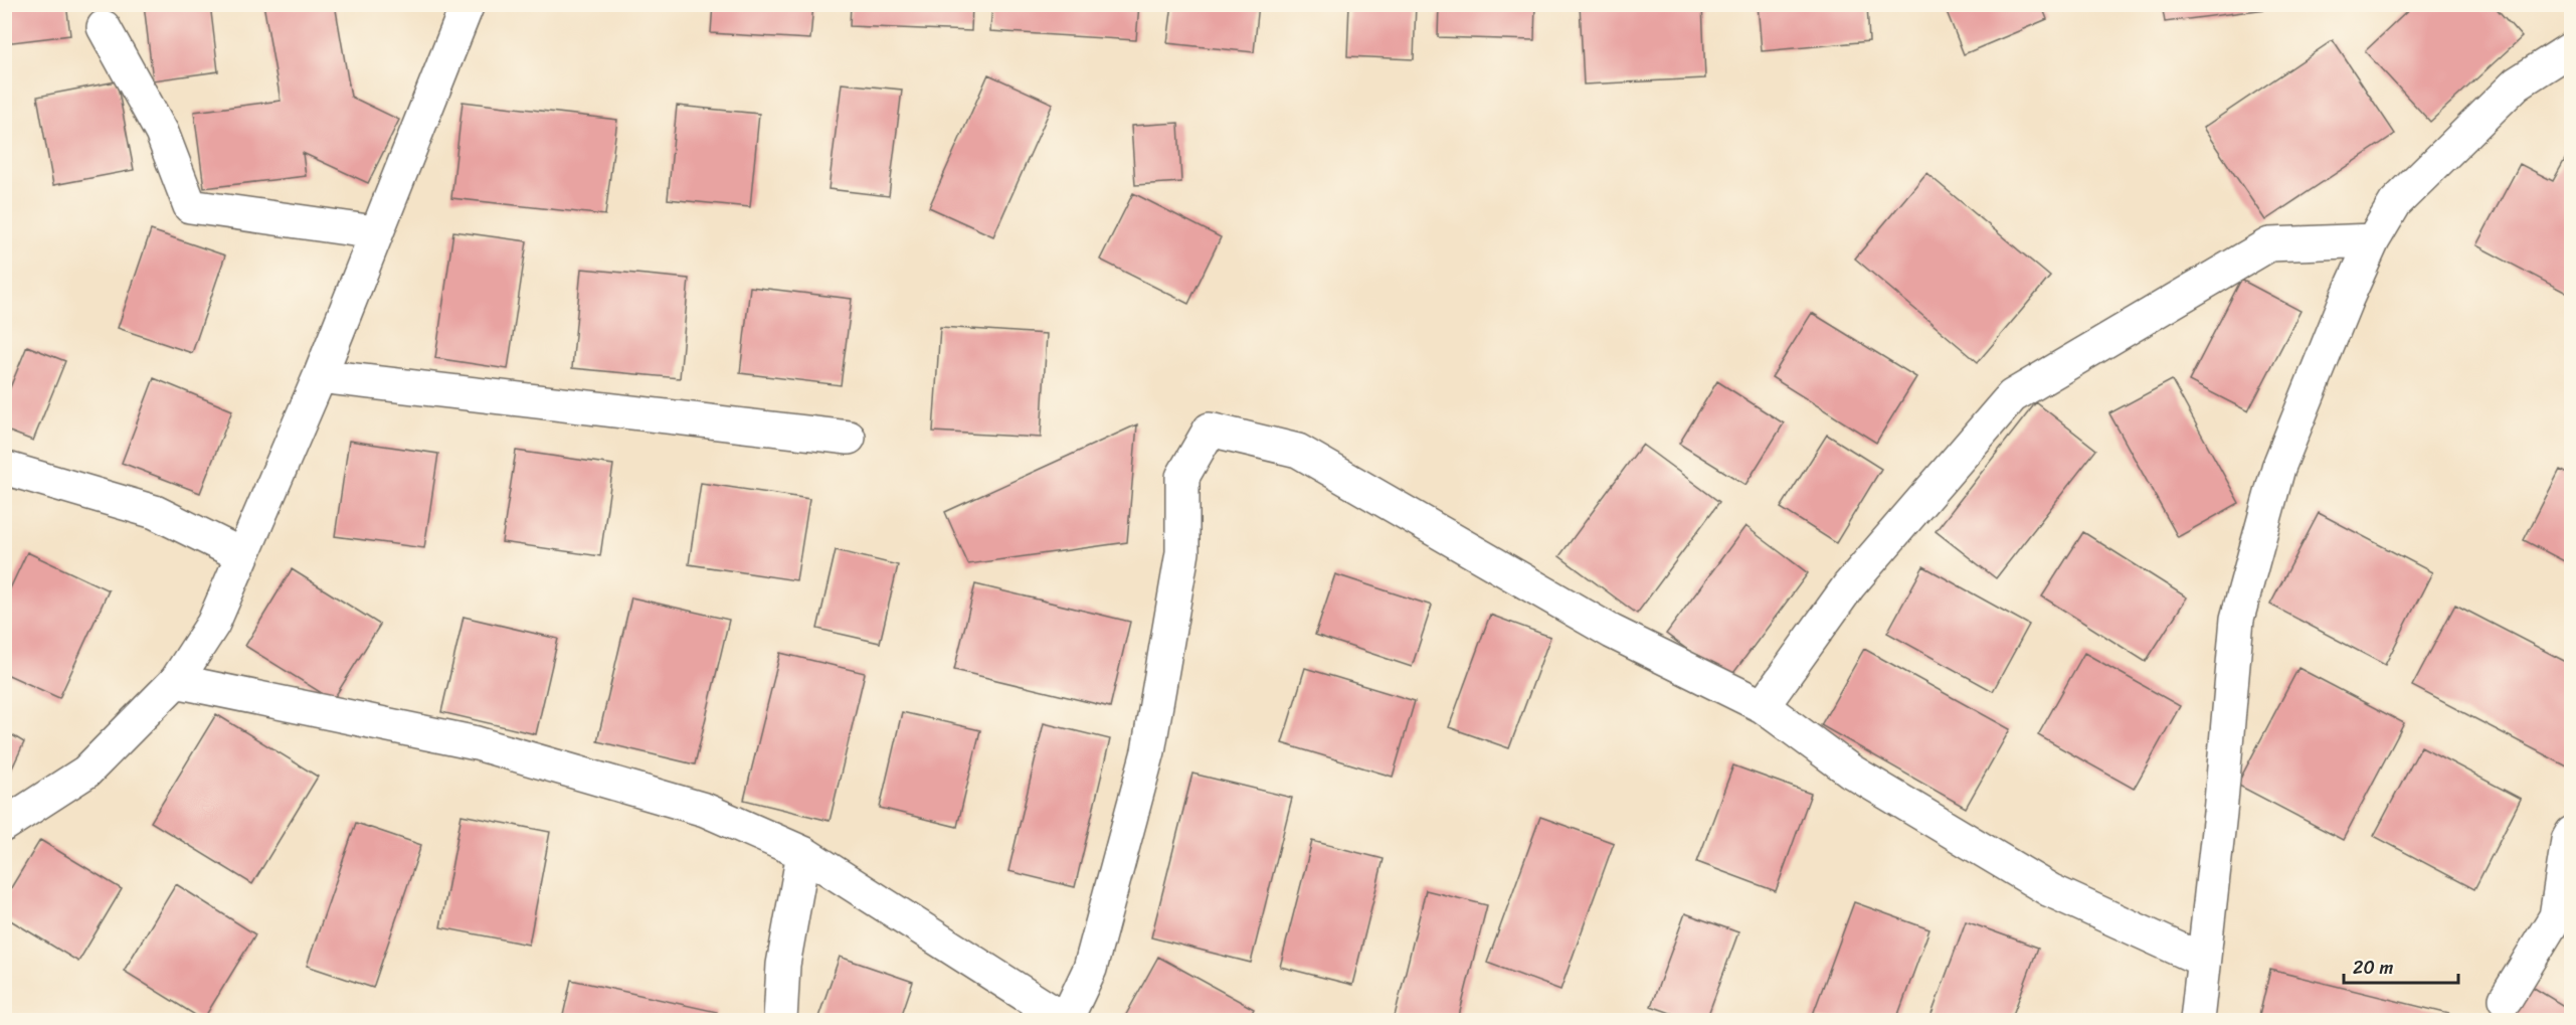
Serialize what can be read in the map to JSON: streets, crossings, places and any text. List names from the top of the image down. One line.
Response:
{"scale_bar":"20 m"}
